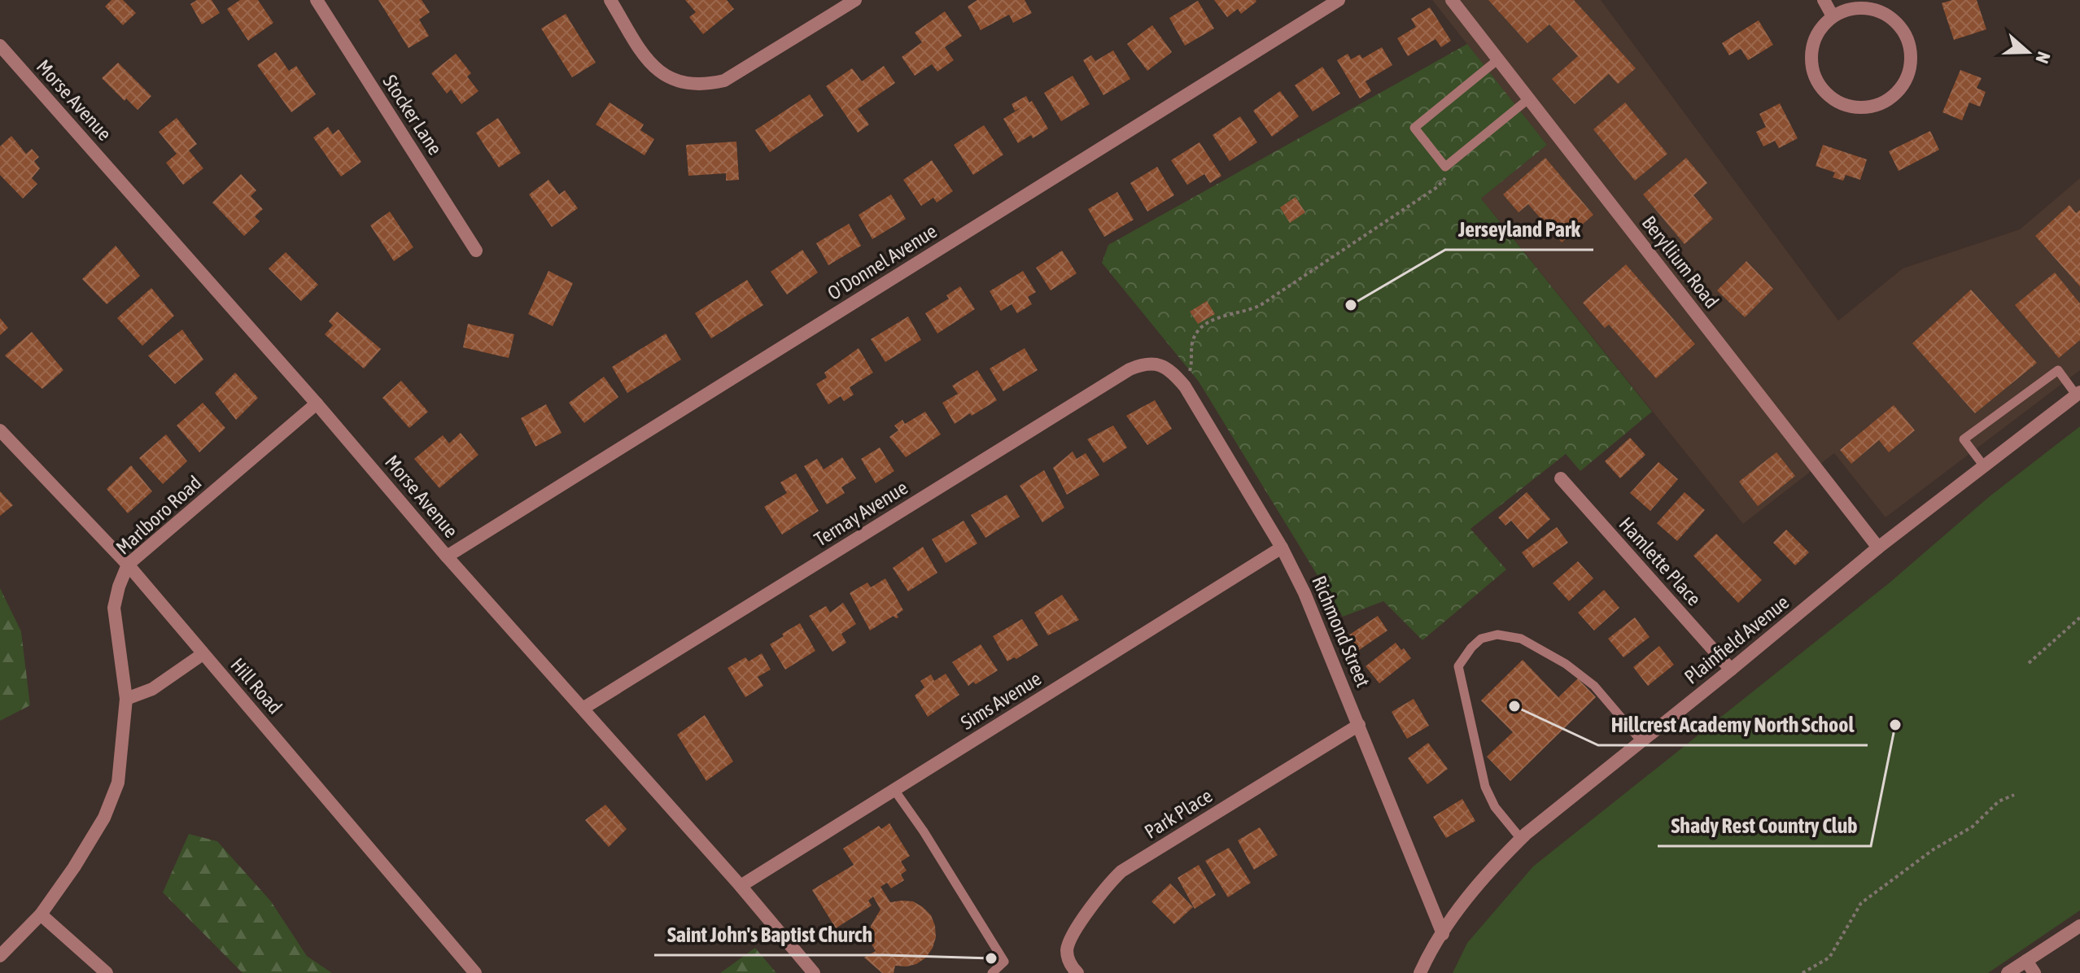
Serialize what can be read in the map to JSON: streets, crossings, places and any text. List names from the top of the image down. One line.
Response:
{"streets":{"street":["Morse Avenue","Stocker Lane","O'Donnel Avenue","Beryllium Road","Ternay Avenue","Marlboro Road","Hamlette Place","Richmond Street","Plainfield Avenue","Hill Road","Sims Avenue","Park Place"]},"crossings":[["Morse Avenue","O'Donnel Avenue"],["Morse Avenue","Ternay Avenue"],["Morse Avenue","Marlboro Road"],["Morse Avenue","Sims Avenue"],["Beryllium Road","Plainfield Avenue"],["Ternay Avenue","Richmond Street"],["Marlboro Road","Hill Road"],["Hamlette Place","Plainfield Avenue"],["Richmond Street","Plainfield Avenue"],["Richmond Street","Sims Avenue"],["Richmond Street","Park Place"]],"places":["Jerseyland Park","Hillcrest Academy North School","Shady Rest Country Club","Saint John's Baptist Church"],"north":"right"}
